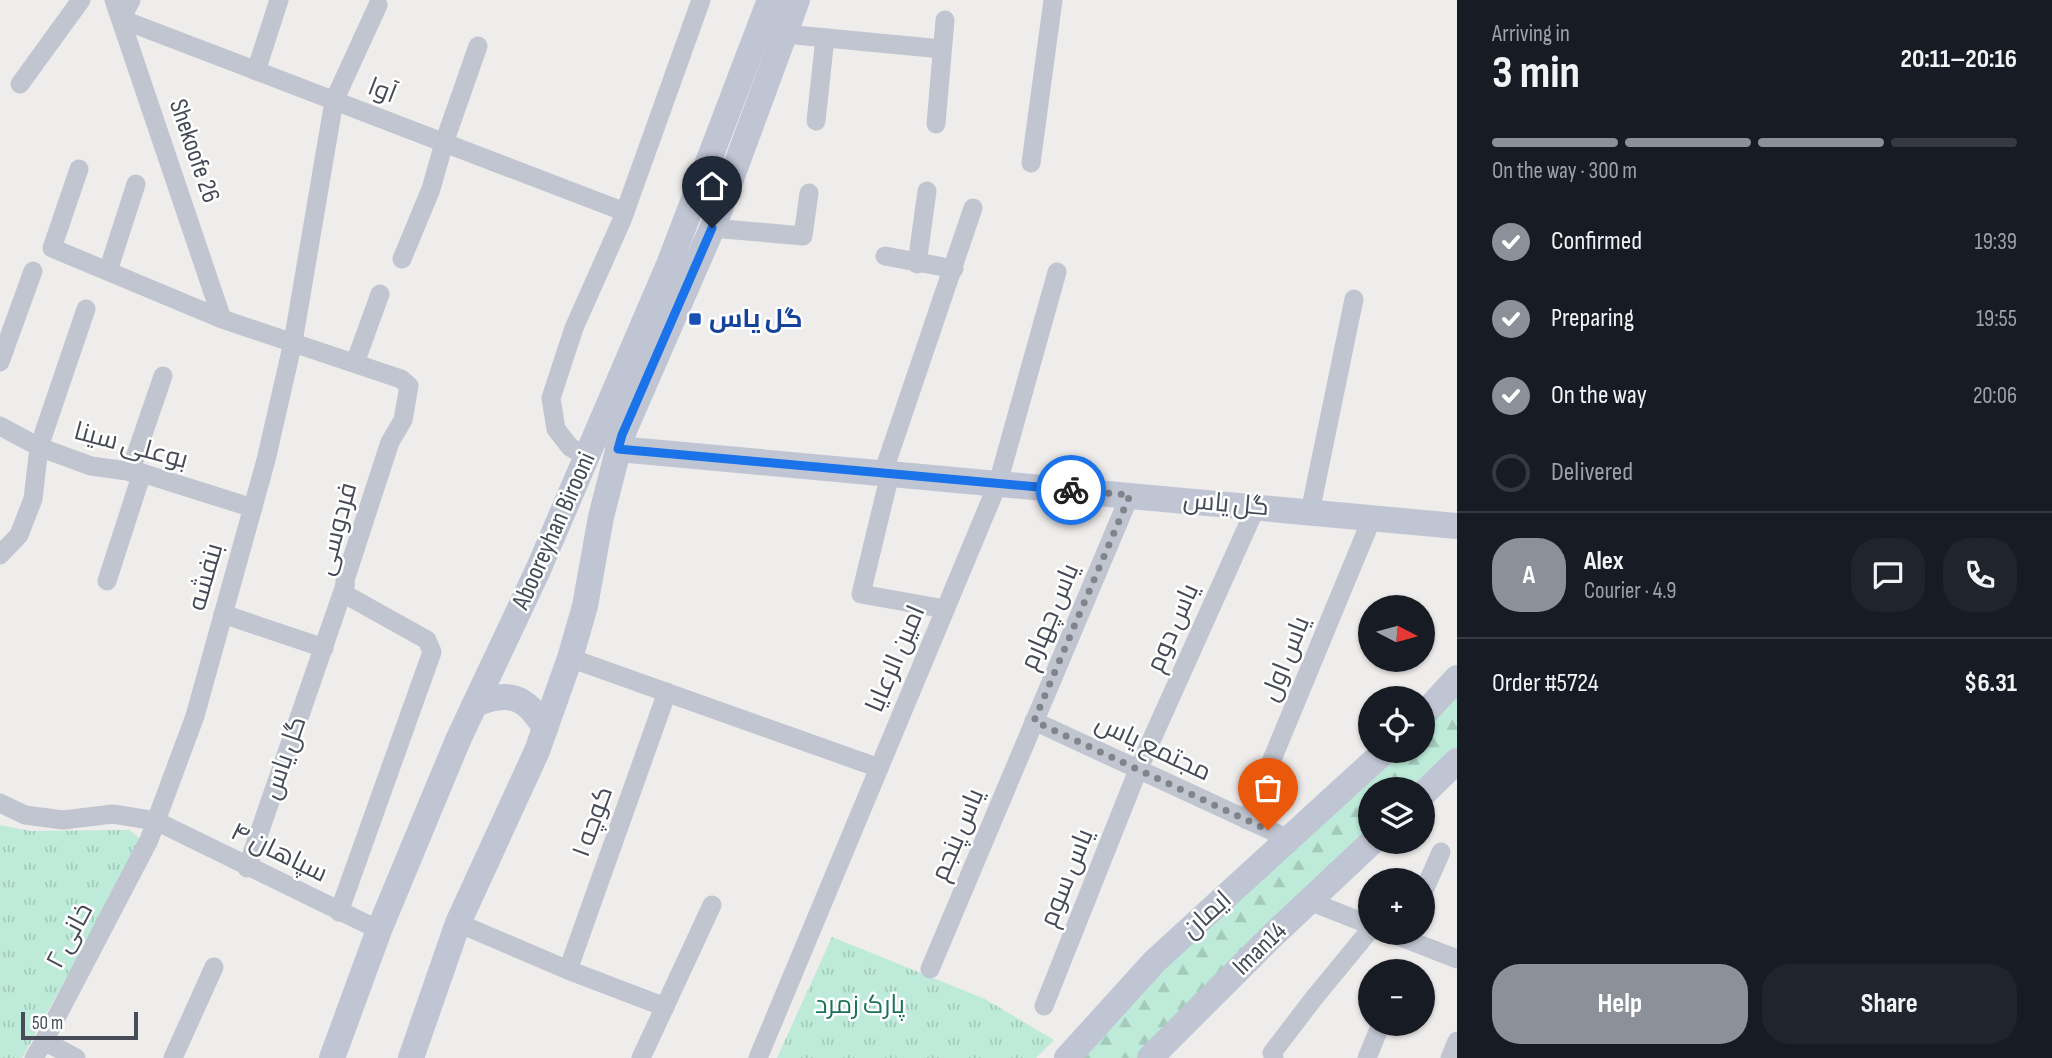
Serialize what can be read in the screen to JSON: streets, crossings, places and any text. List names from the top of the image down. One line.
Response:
{"streets":{"main road":["گل یاس","Abooreyhan Birooni","ایمان","Iman14"],"street":["آوا","Shekoofe 26","بوعلی سینا","فردوسی","بنفشه","یاس چهارم","یاس دوم","امین الرعایا","یاس اول","مجتمع یاس","کوچه ۱","یاس پنجم","سپاهان ۴","یاس سوم","خانی ۲"]},"crossings":[["آوا","Shekoofe 26"],["آوا","بنفشه"],["Shekoofe 26","فردوسی"],["بوعلی سینا","بنفشه"],["گل یاس","فردوسی"],["گل یاس","Abooreyhan Birooni"],["گل یاس","یاس چهارم"],["گل یاس","یاس دوم"],["گل یاس","امین الرعایا"],["گل یاس","یاس اول"],["گل یاس","سپاهان ۴"],["فردوسی","بنفشه"],["فردوسی","سپاهان ۴"],["Abooreyhan Birooni","سپاهان ۴"],["بنفشه","سپاهان ۴"],["بنفشه","خانی ۲"],["یاس چهارم","مجتمع یاس"],["یاس چهارم","یاس پنجم"],["یاس دوم","مجتمع یاس"],["یاس دوم","یاس سوم"],["یاس اول","مجتمع یاس"],["مجتمع یاس","یاس پنجم"],["مجتمع یاس","یاس سوم"],["مجتمع یاس","ایمان"],["سپاهان ۴","خانی ۲"]],"parks":["پارک زمرد"],"places":{"transit":["گل یاس"]},"scale_bar":"50 m","north":"right","page":{"heading":["3 min","Arriving in","20:11–20:16"],"panel":["Alex","Courier · 4.9","Order #5724","$6.31"],"bar":"On the way · 300 m","list":[["Confirmed","19:39"],["Preparing","19:55"],["On the way","20:06"],"Delivered"],"round":"A","map_buttons":["+","−"],"buttons":["Help","Share"],"scale":"50 m"}}
